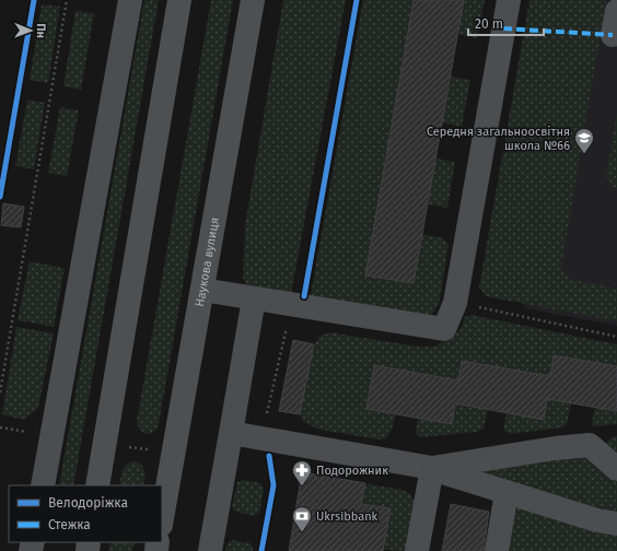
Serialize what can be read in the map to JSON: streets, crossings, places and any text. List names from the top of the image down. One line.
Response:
{"streets":{"main road":["Наукова вулиця"]},"places":{"school or university":["Середня загальноосвітня школа №66"],"pharmacy":["Подорожник"],"bank":["Ukrsibbank"]},"legend":["Велодоріжка","Стежка"],"scale_bar":"20 m","north":"right"}
